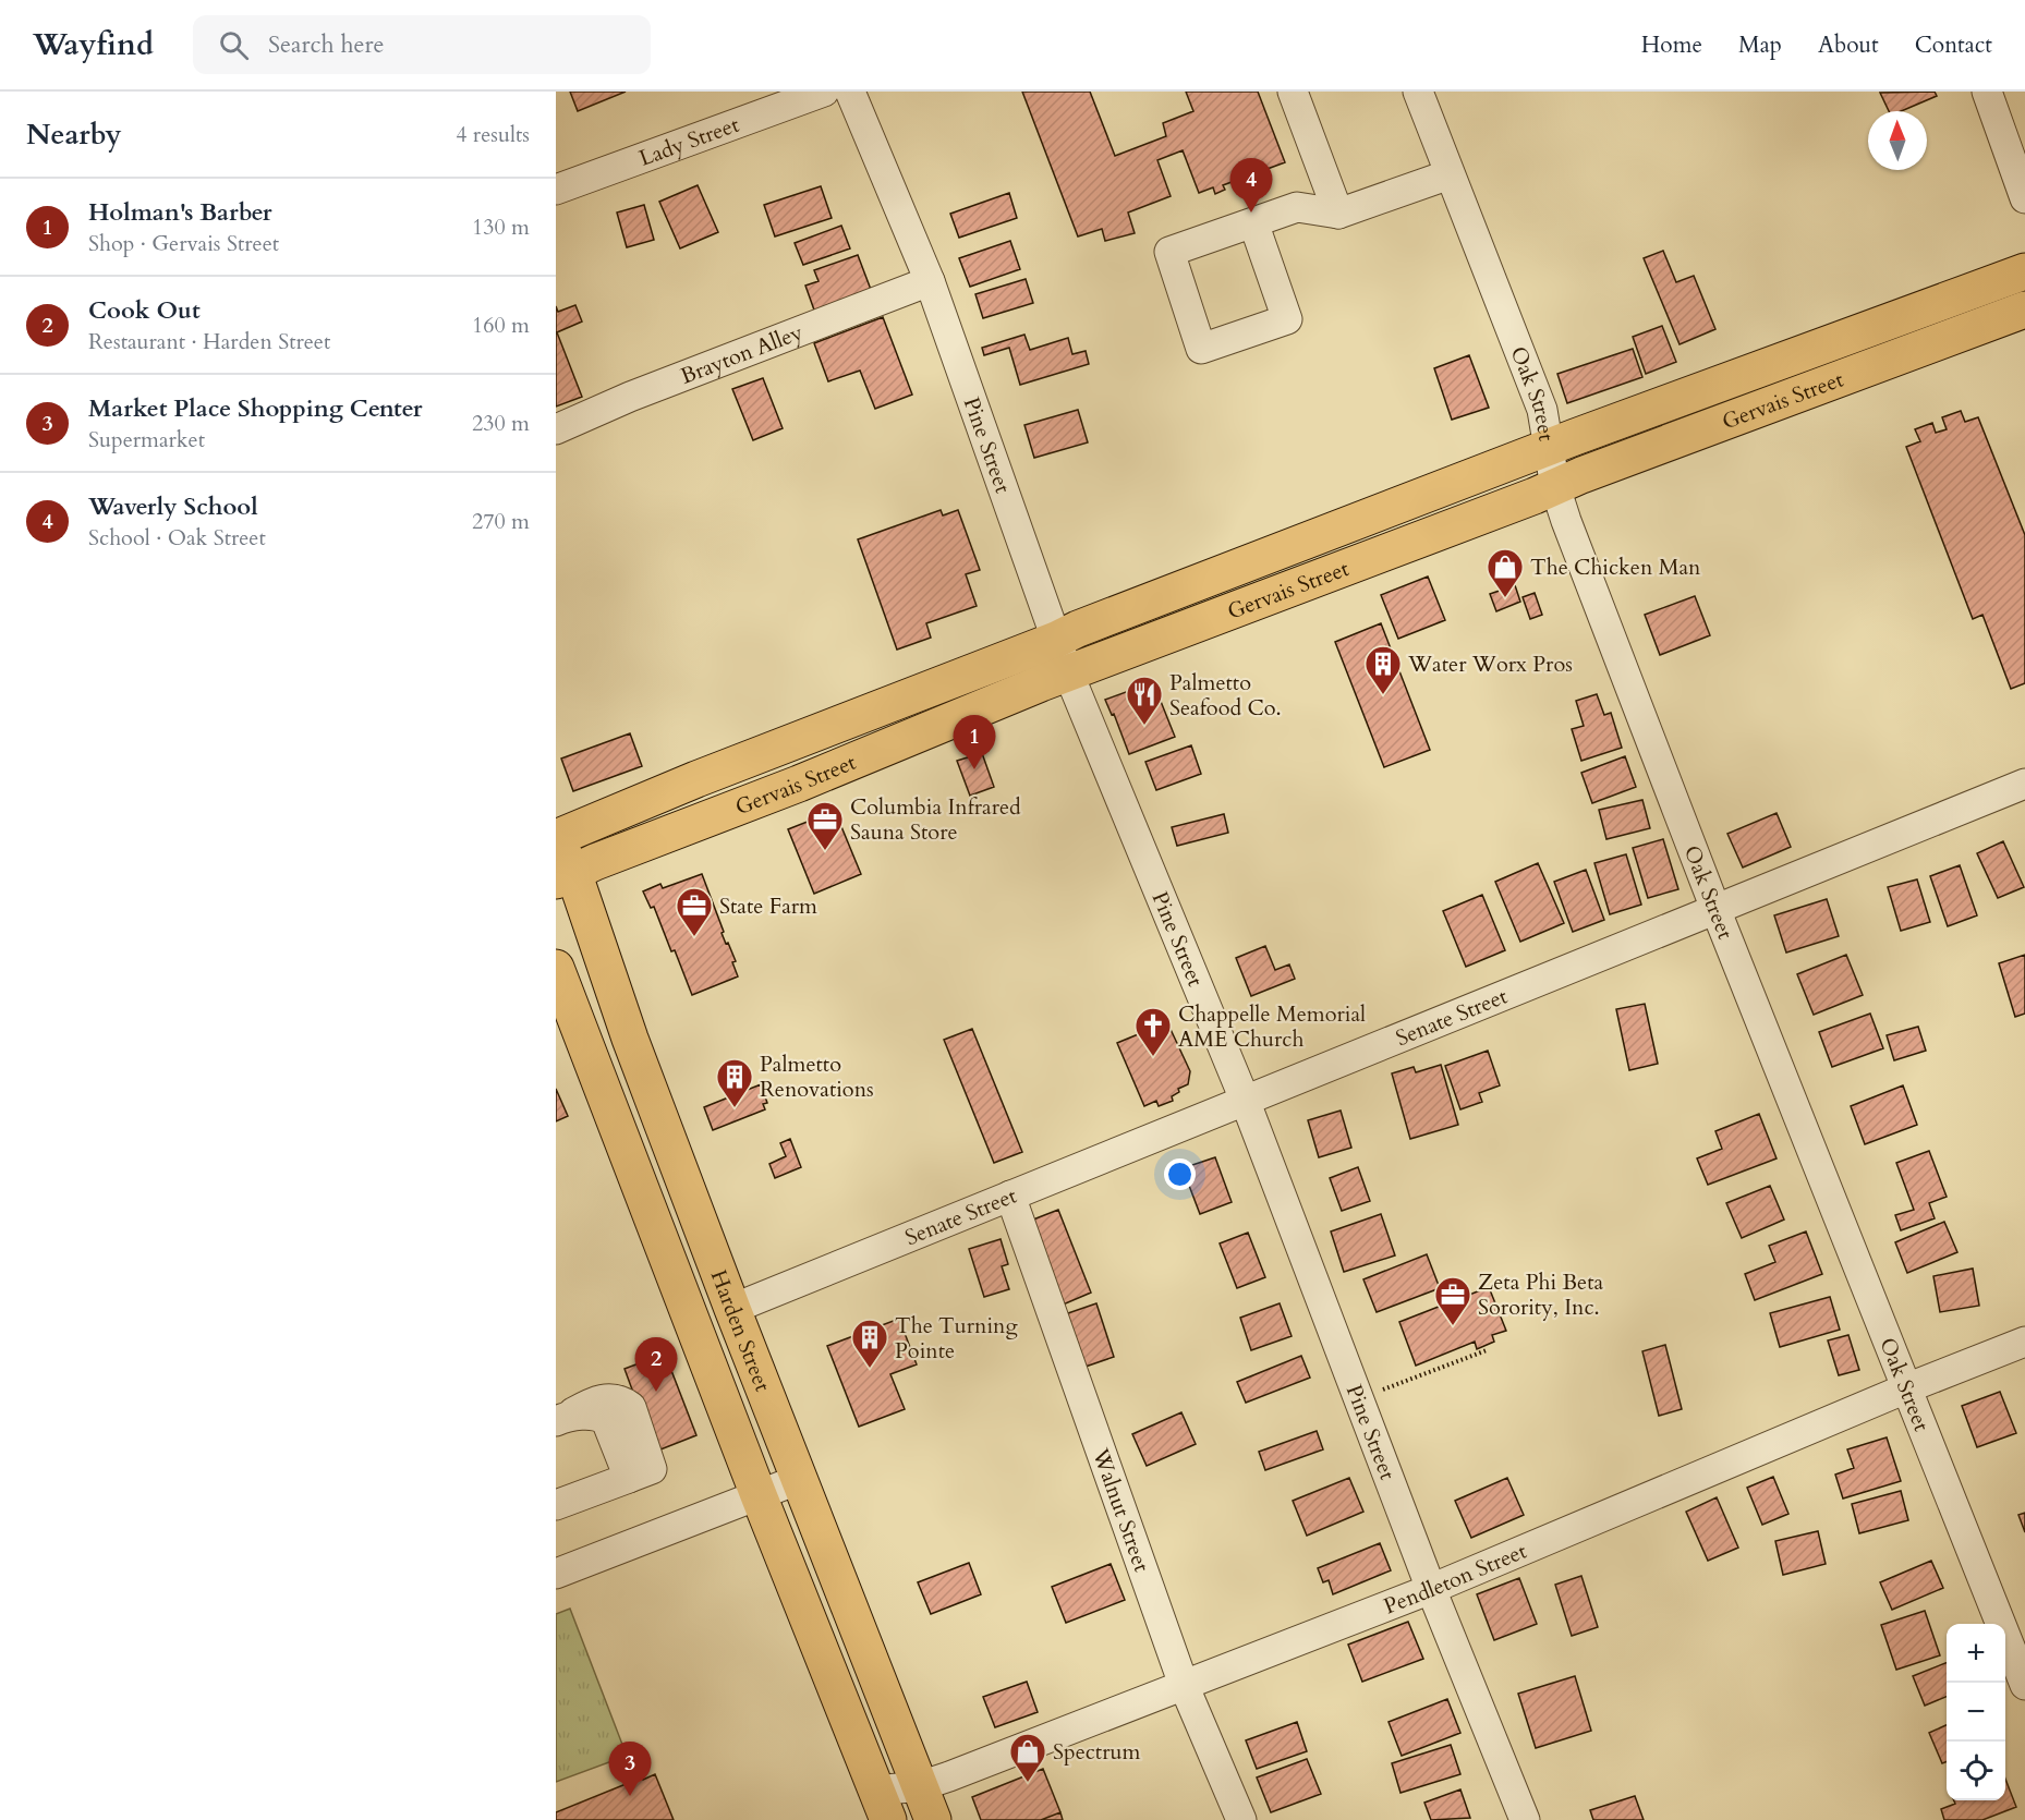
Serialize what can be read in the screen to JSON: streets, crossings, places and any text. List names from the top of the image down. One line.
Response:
{"streets":{"main road":["Gervais Street","Harden Street"],"street":["Lady Street","Brayton Alley","Oak Street","Pine Street","Senate Street","Walnut Street","Pendleton Street"]},"crossings":[["Brayton Alley","Pine Street"],["Oak Street","Gervais Street"],["Oak Street","Senate Street"],["Oak Street","Pendleton Street"],["Gervais Street","Pine Street"],["Gervais Street","Harden Street"],["Pine Street","Senate Street"],["Pine Street","Pendleton Street"],["Senate Street","Harden Street"],["Senate Street","Walnut Street"],["Harden Street","Pendleton Street"],["Walnut Street","Pendleton Street"]],"places":{"shop":["The Chicken Man","Spectrum"],"building":["Water Worx Pros","Palmetto Renovations","The Turning Pointe"],"restaurant":["Palmetto Seafood Co."],"office":["Columbia Infrared Sauna Store","State Farm","Zeta Phi Beta Sorority, Inc."],"church":["Chappelle Memorial AME Church"]},"north":"top","page":{"header":"Wayfind","search":"Search here","nav":["Home","Map","About","Contact"],"heading":["Nearby","4 results"],"pins":["4","1","2","3"],"list":[{"mark":"1","name":"Holman's Barber","note":"Shop · Gervais Street","value":"130 m"},{"mark":"2","name":"Cook Out","note":"Restaurant · Harden Street","value":"160 m"},{"mark":"3","name":"Market Place Shopping Center","note":"Supermarket","value":"230 m"},{"mark":"4","name":"Waverly School","note":"School · Oak Street","value":"270 m"}],"map_buttons":["+","−"]}}
